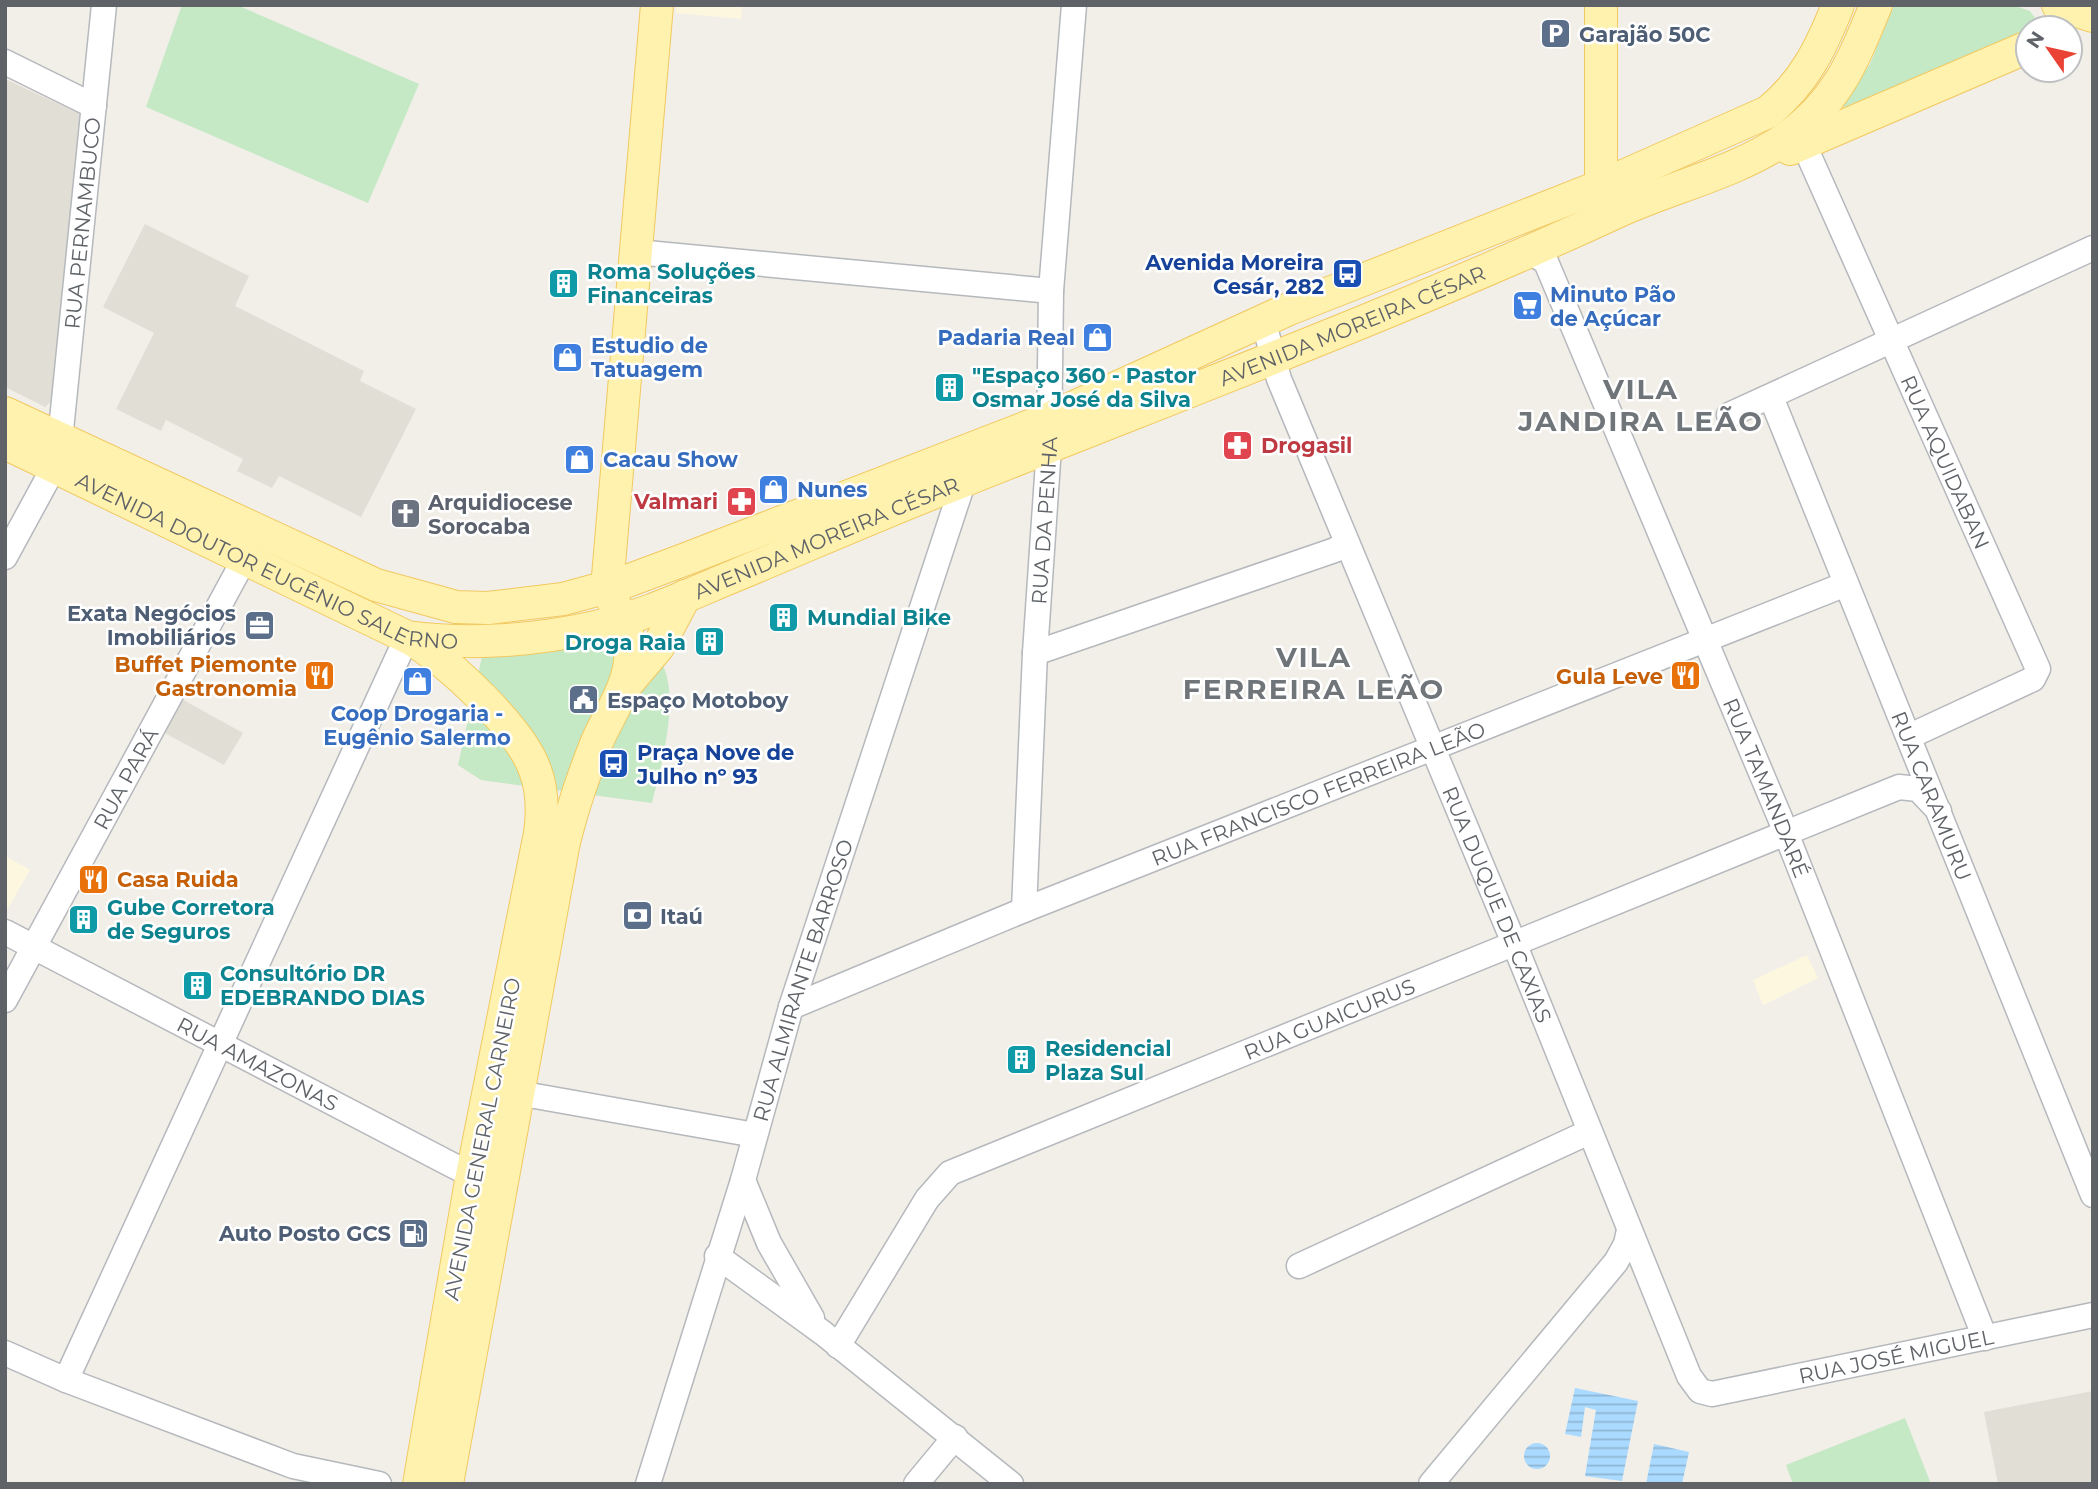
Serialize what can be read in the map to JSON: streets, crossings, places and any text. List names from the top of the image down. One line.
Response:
{"streets":{"main road":["AVENIDA MOREIRA CÉSAR","AVENIDA DOUTOR EUGÊNIO SALERNO","AVENIDA GENERAL CARNEIRO"],"street":["RUA PERNAMBUCO","RUA AQUIDABAN","RUA DA PENHA","RUA PARÁ","RUA TAMANDARÉ","RUA FRANCISCO FERREIRA LEÃO","RUA CARAMURU","RUA DUQUE DE CAXIAS","RUA ALMIRANTE BARROSO","RUA GUAICURUS","RUA AMAZONAS","RUA JOSÉ MIGUEL"]},"crossings":[["RUA PERNAMBUCO","AVENIDA DOUTOR EUGÊNIO SALERNO"],["AVENIDA MOREIRA CÉSAR","RUA AQUIDABAN"],["AVENIDA MOREIRA CÉSAR","RUA DA PENHA"],["AVENIDA MOREIRA CÉSAR","AVENIDA DOUTOR EUGÊNIO SALERNO"],["AVENIDA MOREIRA CÉSAR","RUA TAMANDARÉ"],["AVENIDA MOREIRA CÉSAR","RUA DUQUE DE CAXIAS"],["AVENIDA MOREIRA CÉSAR","RUA ALMIRANTE BARROSO"],["RUA AQUIDABAN","RUA CARAMURU"],["RUA DA PENHA","RUA FRANCISCO FERREIRA LEÃO"],["AVENIDA DOUTOR EUGÊNIO SALERNO","RUA PARÁ"],["RUA PARÁ","RUA AMAZONAS"],["RUA TAMANDARÉ","RUA FRANCISCO FERREIRA LEÃO"],["RUA TAMANDARÉ","RUA GUAICURUS"],["RUA TAMANDARÉ","RUA JOSÉ MIGUEL"],["RUA FRANCISCO FERREIRA LEÃO","RUA CARAMURU"],["RUA FRANCISCO FERREIRA LEÃO","RUA DUQUE DE CAXIAS"],["RUA FRANCISCO FERREIRA LEÃO","RUA ALMIRANTE BARROSO"],["RUA DUQUE DE CAXIAS","RUA GUAICURUS"],["RUA DUQUE DE CAXIAS","RUA JOSÉ MIGUEL"],["RUA AMAZONAS","AVENIDA GENERAL CARNEIRO"]],"districts":["VILA JANDIRA LEÃO","VILA FERREIRA LEÃO"],"places":{"parking":["Garajão 50C"],"bus stop":["Avenida Moreira Cesár, 282","Praça Nove de Julho nº 93"],"building":["Roma Soluções Financeiras","\"Espaço 360 - Pastor Osmar José da Silva","Mundial Bike","Droga Raia","Gube Corretora de Seguros","Consultório DR EDEBRANDO DIAS","Residencial Plaza Sul"],"supermarket":["Minuto Pão de Açúcar"],"shop":["Padaria Real","Estudio de Tatuagem","Cacau Show","Nunes","Coop Drogaria - Eugênio Salermo"],"pharmacy":["Drogasil","Valmari"],"church":["Arquidiocese Sorocaba"],"office":["Exata Negócios Imobiliários"],"restaurant":["Buffet Piemonte Gastronomia","Gula Leve","Casa Ruida"],"public building":["Espaço Motoboy"],"bank":["Itaú"],"fuel station":["Auto Posto GCS"]},"north":"top left"}
